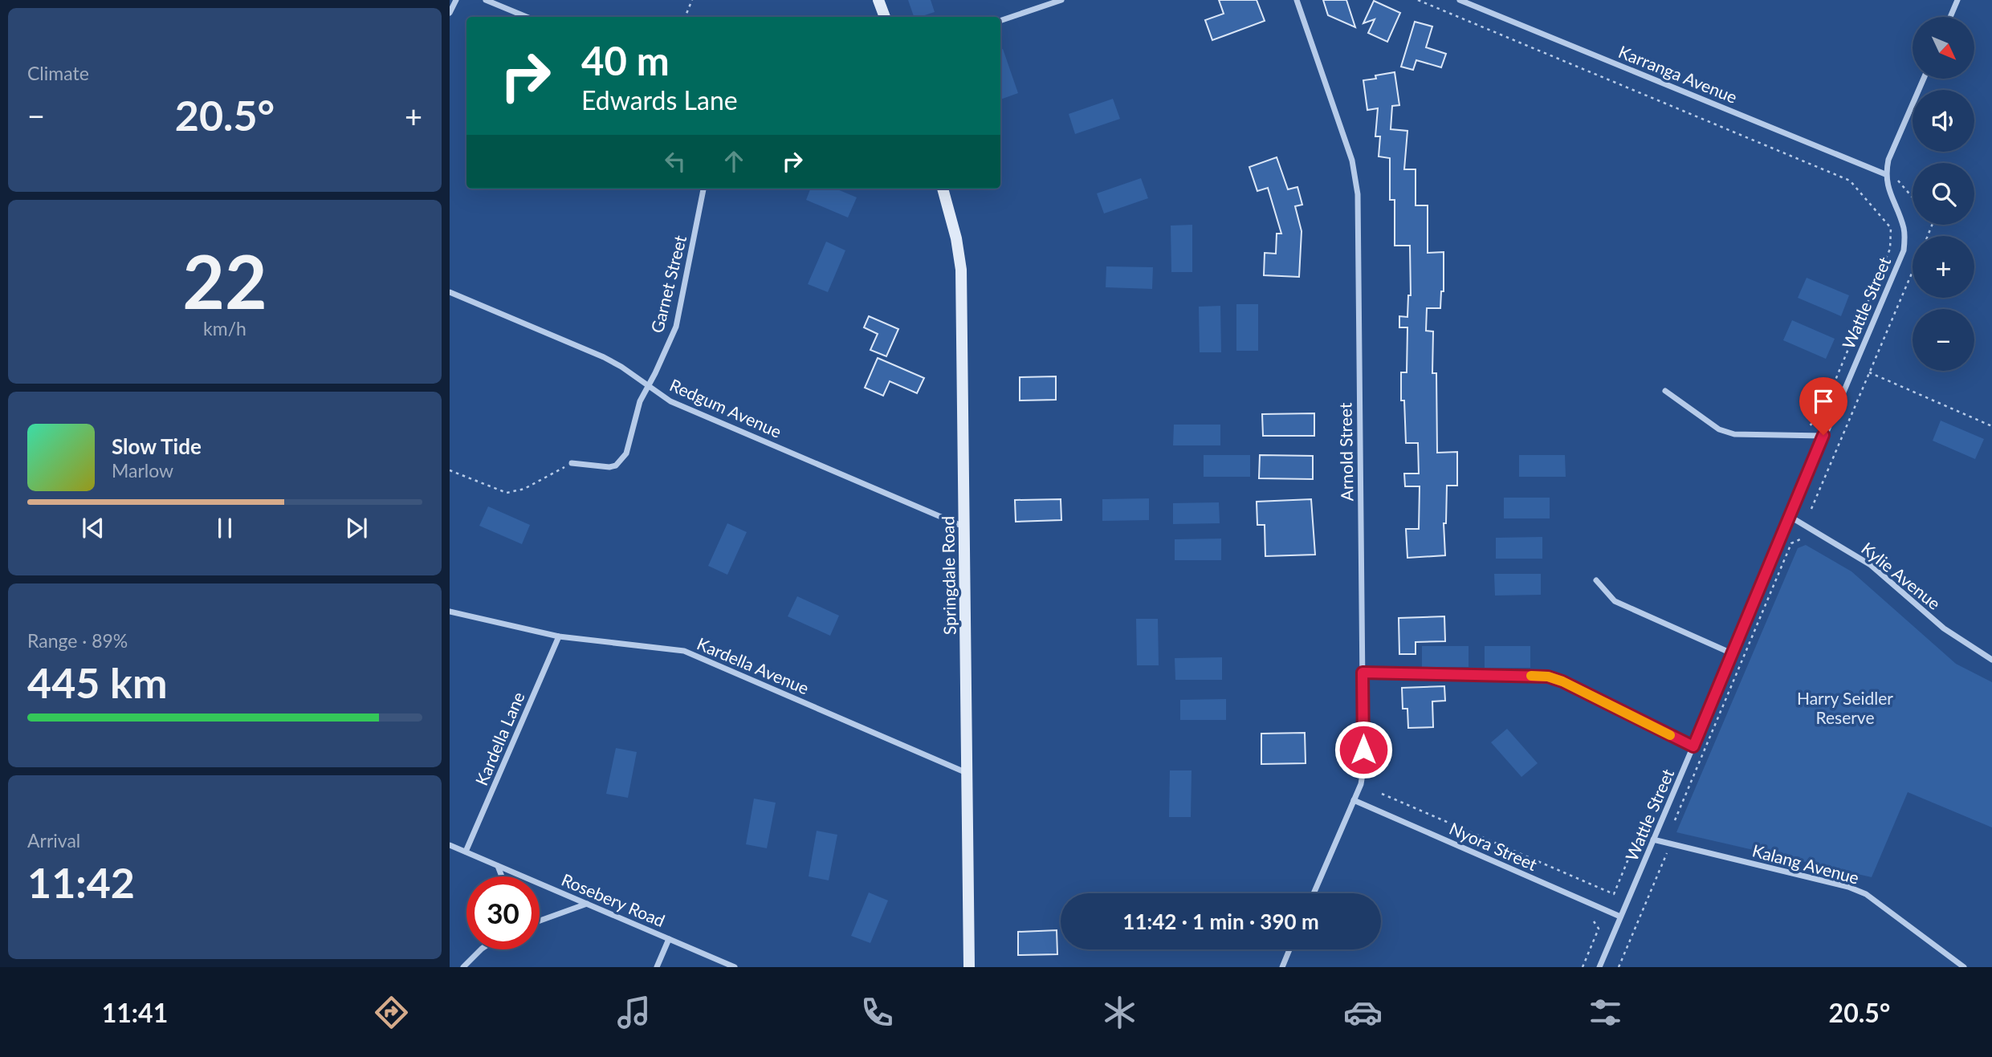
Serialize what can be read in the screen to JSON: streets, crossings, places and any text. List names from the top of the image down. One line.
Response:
{"streets":{"main road":["Springdale Road"],"street":["Karranga Avenue","Garnet Street","Wattle Street","Redgum Avenue","Arnold Street","Kylie Avenue","Kardella Avenue","Kardella Lane","Nyora Street","Kalang Avenue","Rosebery Road"]},"crossings":[["Karranga Avenue","Wattle Street"],["Garnet Street","Redgum Avenue"],["Wattle Street","Kylie Avenue"],["Wattle Street","Nyora Street"],["Wattle Street","Kalang Avenue"],["Redgum Avenue","Springdale Road"],["Arnold Street","Nyora Street"],["Springdale Road","Kardella Avenue"],["Kardella Avenue","Kardella Lane"],["Kardella Lane","Rosebery Road"]],"parks":["Harry Seidler Reserve"],"north":"bottom right","page":{"tile":["Climate",["22","km/h"],["Range · 89%","445 km"],["Arrival","11:42"]],"map_buttons":["+","−"],"turn":["40 m","Edwards Lane"],"heat":["−","20.5°","+"],"song":["Slow Tide","Marlow"],"limit":"30","trip":"11:42 · 1 min · 390 m","tabs":["11:41","20.5°"]}}
